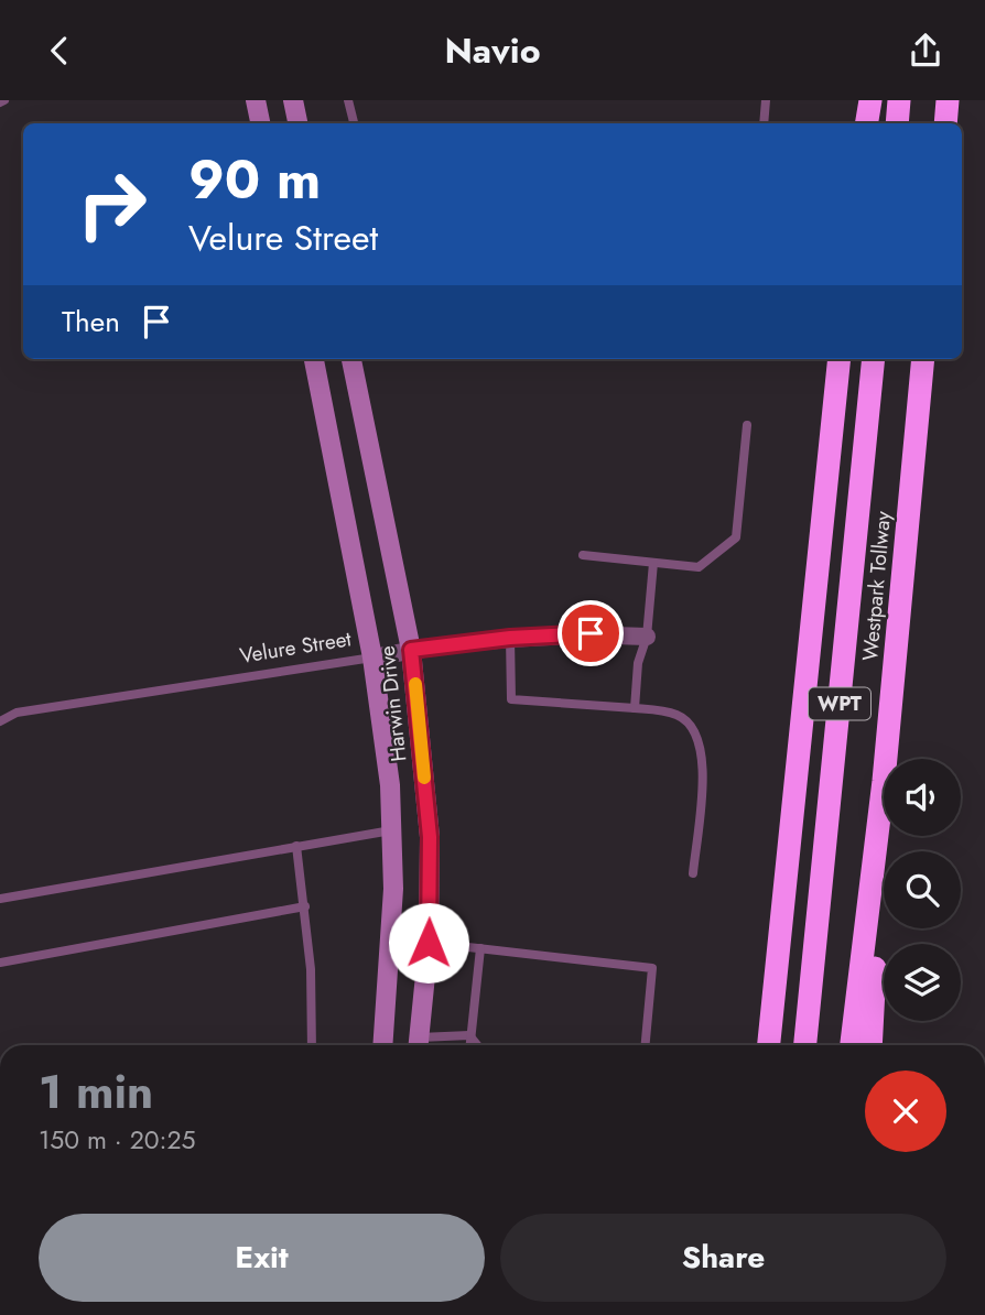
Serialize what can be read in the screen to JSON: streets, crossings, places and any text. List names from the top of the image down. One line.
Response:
{"streets":{"highway":["Westpark Tollway","WPT"],"main road":["Harwin Drive"],"street":["Velure Street"]},"crossings":[["Velure Street","Harwin Drive"]],"page":{"header":"Navio","turn":["90 m","Velure Street"],"then":"Then","heading":["1 min","150 m · 20:25"],"buttons":["Exit","Share"]}}
